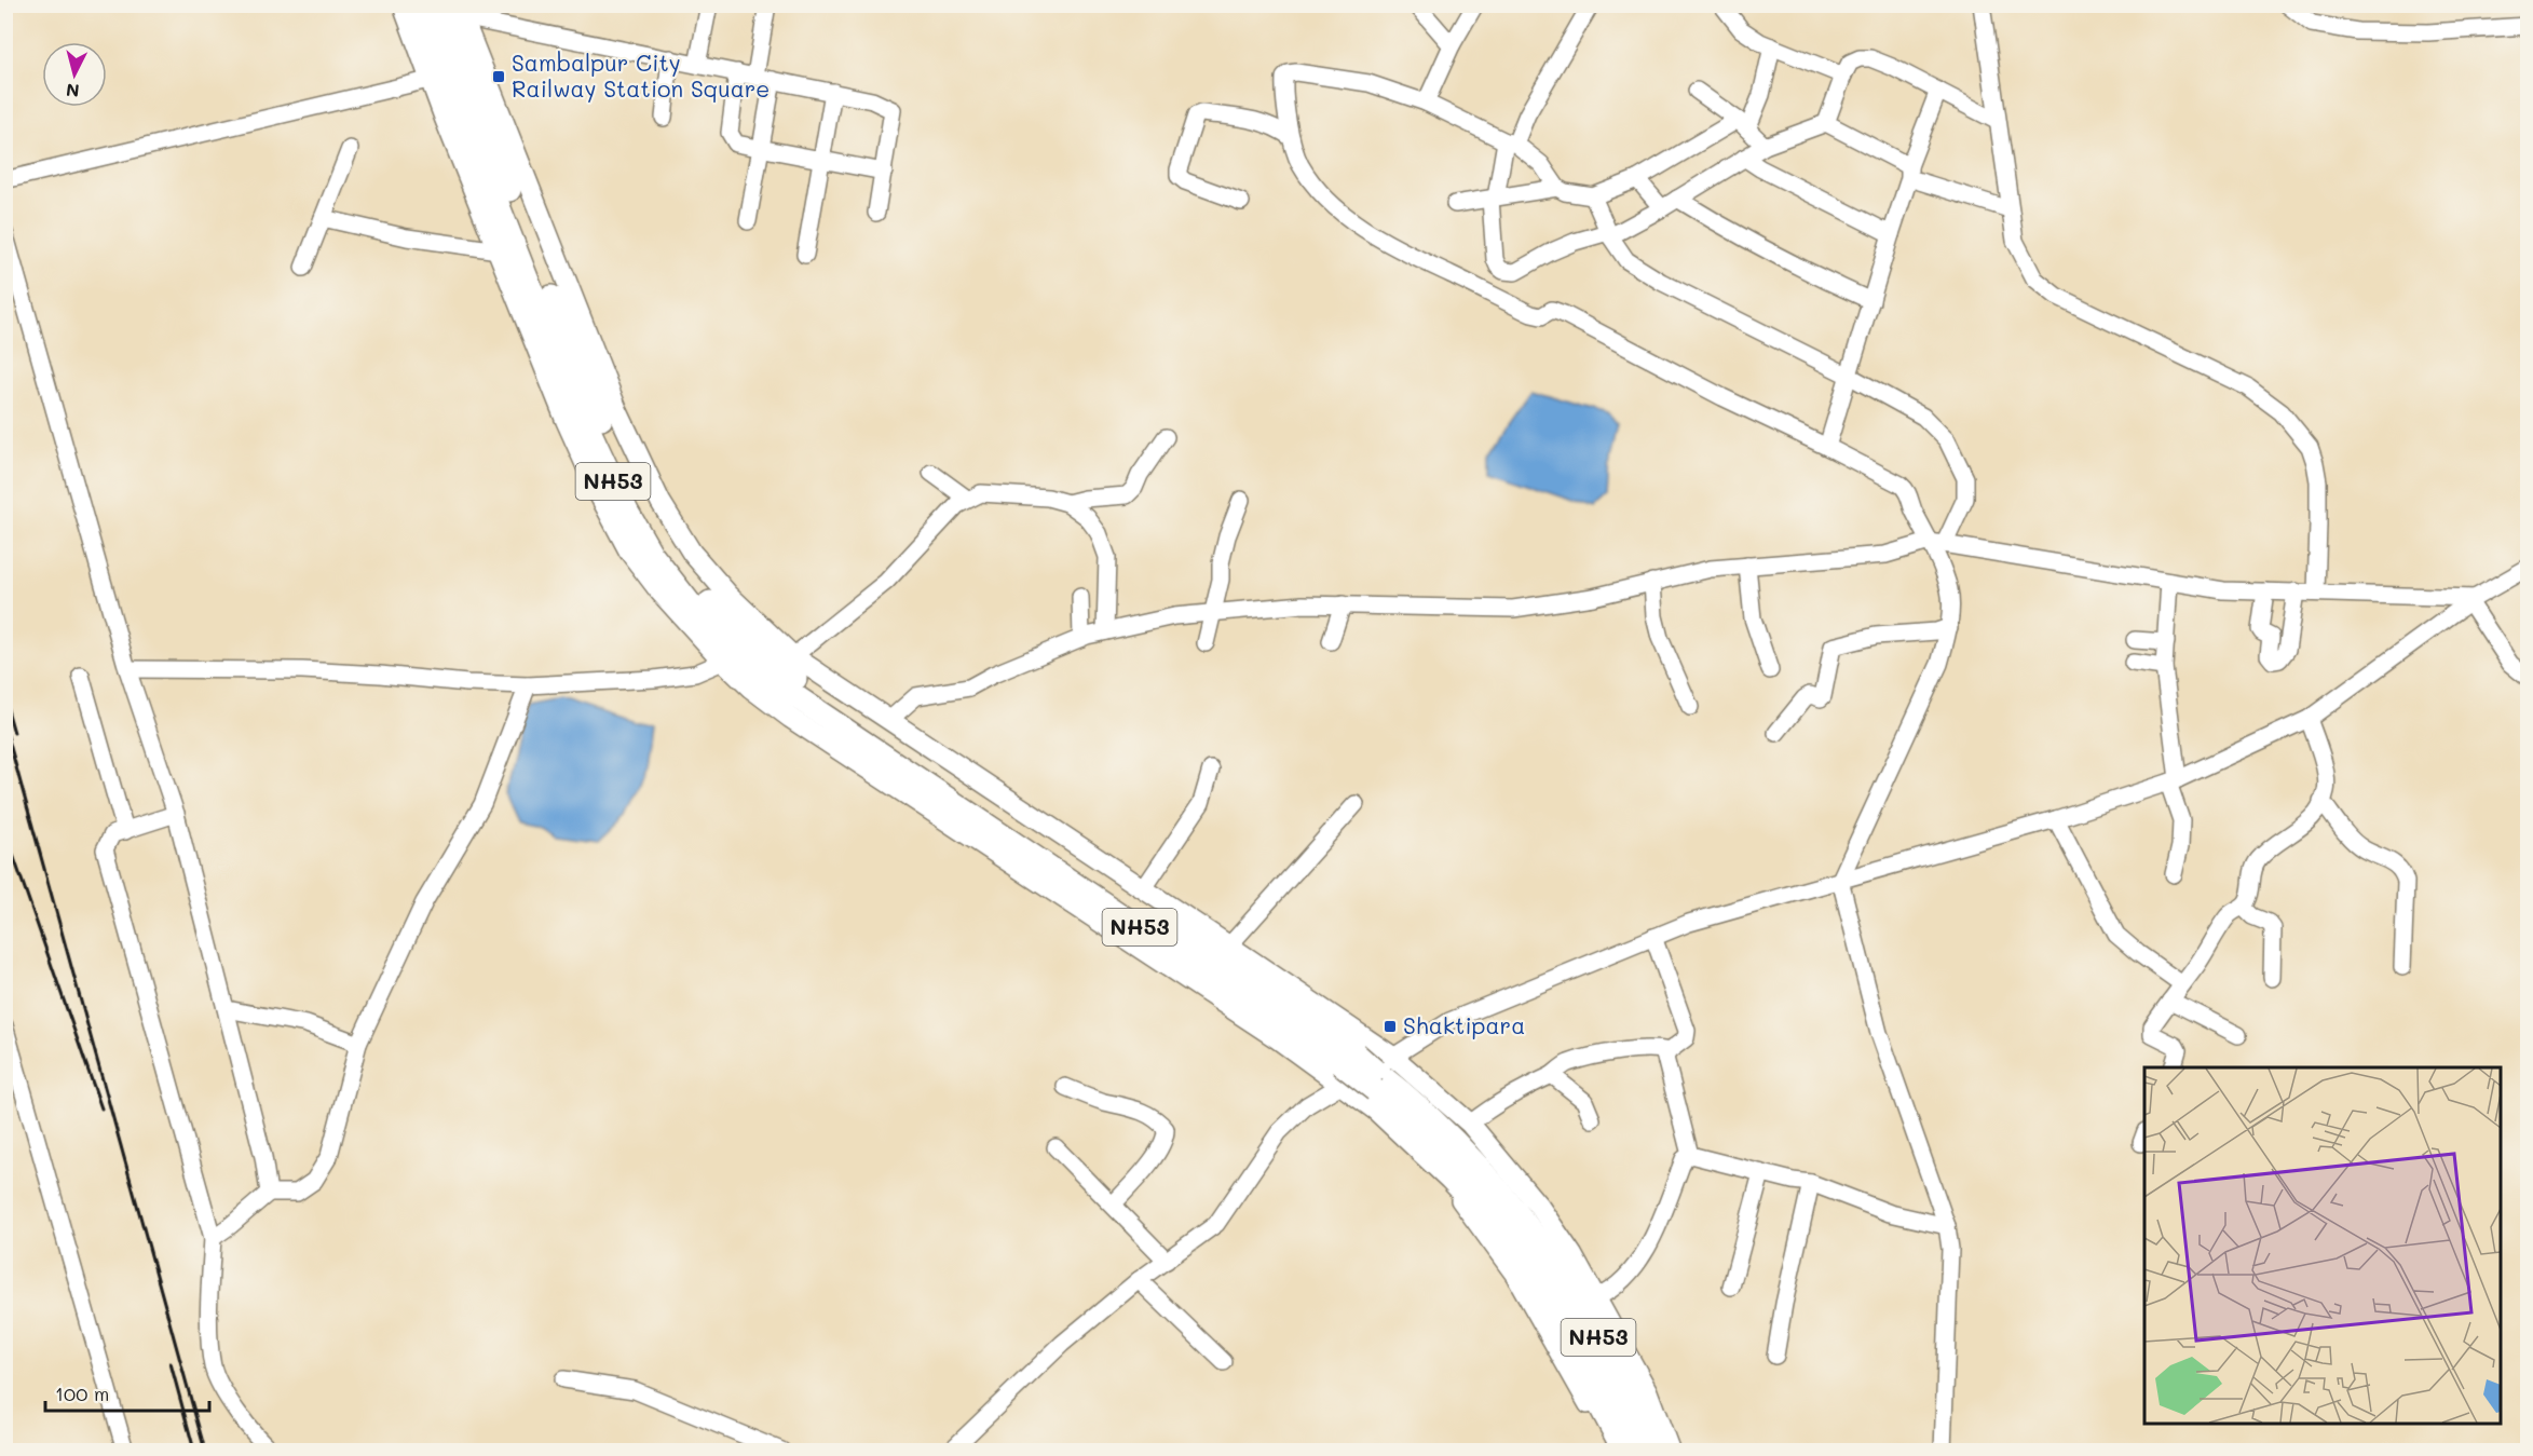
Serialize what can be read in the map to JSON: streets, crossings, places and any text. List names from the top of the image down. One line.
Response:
{"streets":{"highway":["NH53"]},"places":{"transit":["Sambalpur City Railway Station Square","Shaktipara"]},"scale_bar":"100 m","north":"bottom"}
